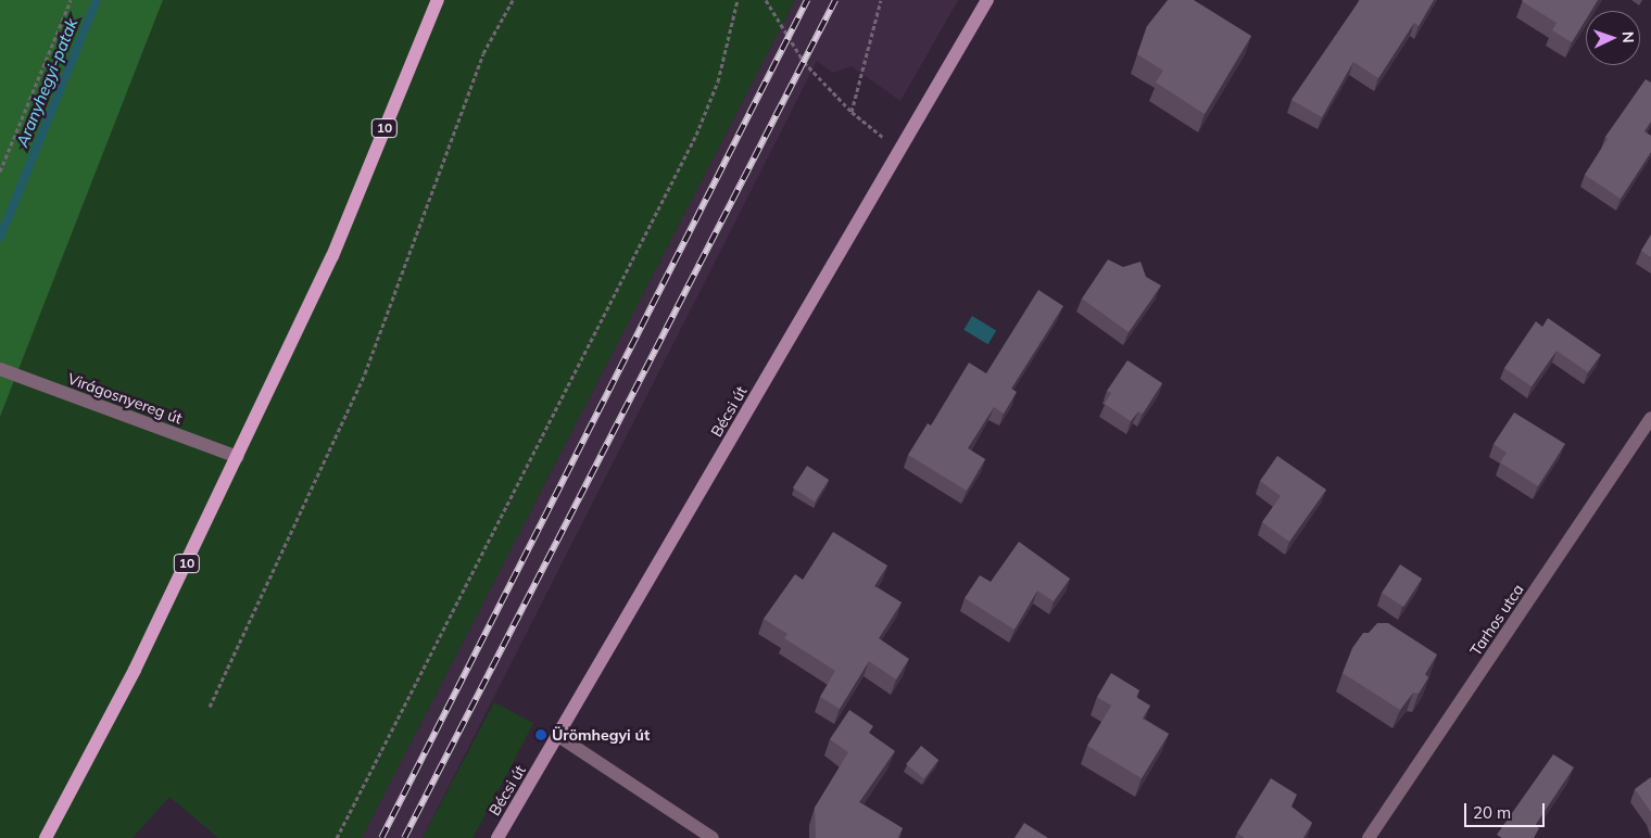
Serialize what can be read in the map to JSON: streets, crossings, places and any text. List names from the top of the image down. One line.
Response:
{"streets":{"main road":["10"],"street":["Virágosnyereg út","Bécsi út","Tarhos utca"]},"crossings":[["10","Virágosnyereg út"]],"water":["Aranyhegyi-patak"],"places":["Ürömhegyi út"],"scale_bar":"20 m","north":"right"}
